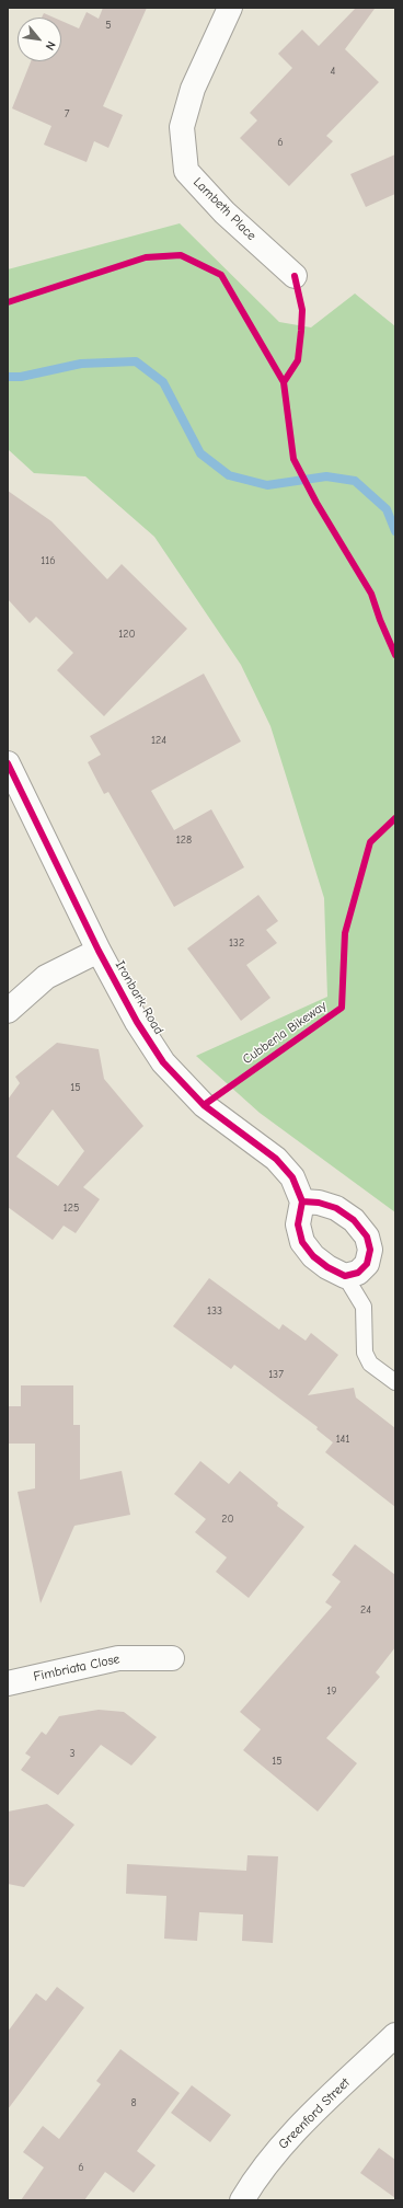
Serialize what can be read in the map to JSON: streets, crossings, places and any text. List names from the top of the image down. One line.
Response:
{"streets":{"street":["Lambeth Place","Ironbark Road","Fimbriata Close","Greenford Street"],"cycle path":["Cubberla Bikeway"]},"house_numbers":["5","4","7","6","116","120","124","128","132","15","125","133","137","141","20","24","19","3","15","8","6"],"north":"bottom right"}
